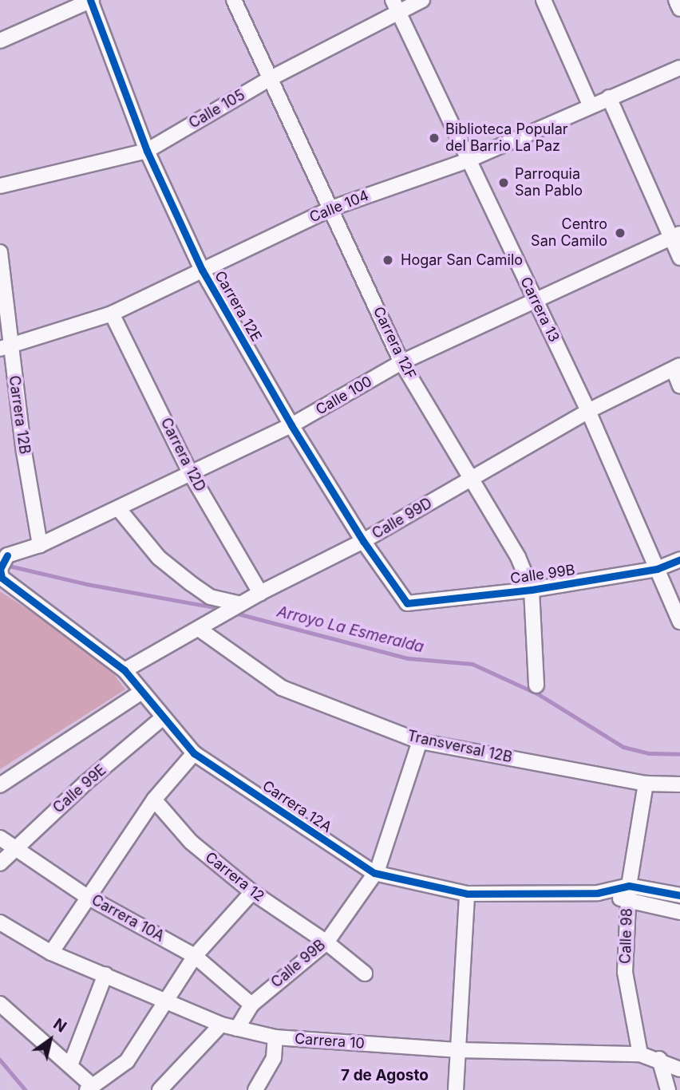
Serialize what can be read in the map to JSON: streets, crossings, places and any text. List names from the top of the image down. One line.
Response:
{"streets":{"street":["Calle 105","Calle 104","Carrera 12E","Carrera 13","Carrera 12F","Calle 100","Carrera 12B","Carrera 12D","Calle 99D","Calle 99B","Transversal 12B","Calle 99E","Carrera 12A","Carrera 12","Carrera 10A","Calle 98","Carrera 10"]},"crossings":[["Calle 105","Carrera 12E"],["Calle 105","Carrera 13"],["Calle 105","Carrera 12F"],["Calle 104","Carrera 12E"],["Calle 104","Carrera 13"],["Calle 104","Carrera 12F"],["Calle 104","Carrera 12B"],["Calle 104","Carrera 12D"],["Carrera 12E","Calle 100"],["Carrera 12E","Calle 99D"],["Carrera 12E","Calle 99B"],["Carrera 13","Calle 100"],["Carrera 13","Calle 99D"],["Carrera 13","Calle 99B"],["Carrera 12F","Calle 100"],["Carrera 12F","Calle 99D"],["Carrera 12F","Calle 99B"],["Calle 100","Carrera 12B"],["Calle 100","Carrera 12D"],["Calle 100","Carrera 12A"],["Carrera 12D","Calle 99D"],["Calle 99D","Transversal 12B"],["Calle 99D","Carrera 12A"],["Calle 99B","Transversal 12B"],["Calle 99B","Carrera 12A"],["Calle 99B","Carrera 12"],["Calle 99B","Carrera 10A"],["Calle 99B","Carrera 10"],["Transversal 12B","Calle 98"],["Calle 99E","Carrera 12A"],["Calle 99E","Carrera 10A"],["Carrera 12A","Calle 98"],["Calle 98","Carrera 10"]],"districts":["7 de Agosto"],"water":["Arroyo La Esmeralda"],"places":["Biblioteca Popular del Barrio La Paz","Parroquia San Pablo","Centro San Camilo","Hogar San Camilo"],"north":"top right"}
